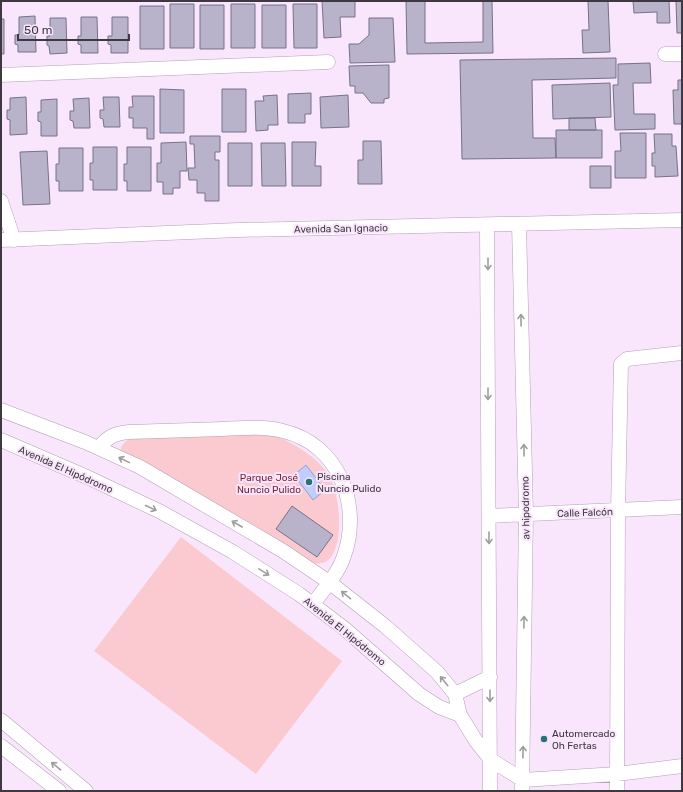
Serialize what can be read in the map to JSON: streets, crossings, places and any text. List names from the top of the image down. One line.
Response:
{"streets":{"street":["Avenida San Ignacio","Avenida El Hipódromo","av hipodromo","Calle Falcón"]},"crossings":[["Avenida San Ignacio","av hipodromo"],["av hipodromo","Calle Falcón"]],"parks":["Parque José Nuncio Pulido"],"places":["Piscina Nuncio Pulido","Automercado Oh Fertas"],"scale_bar":"50 m"}
